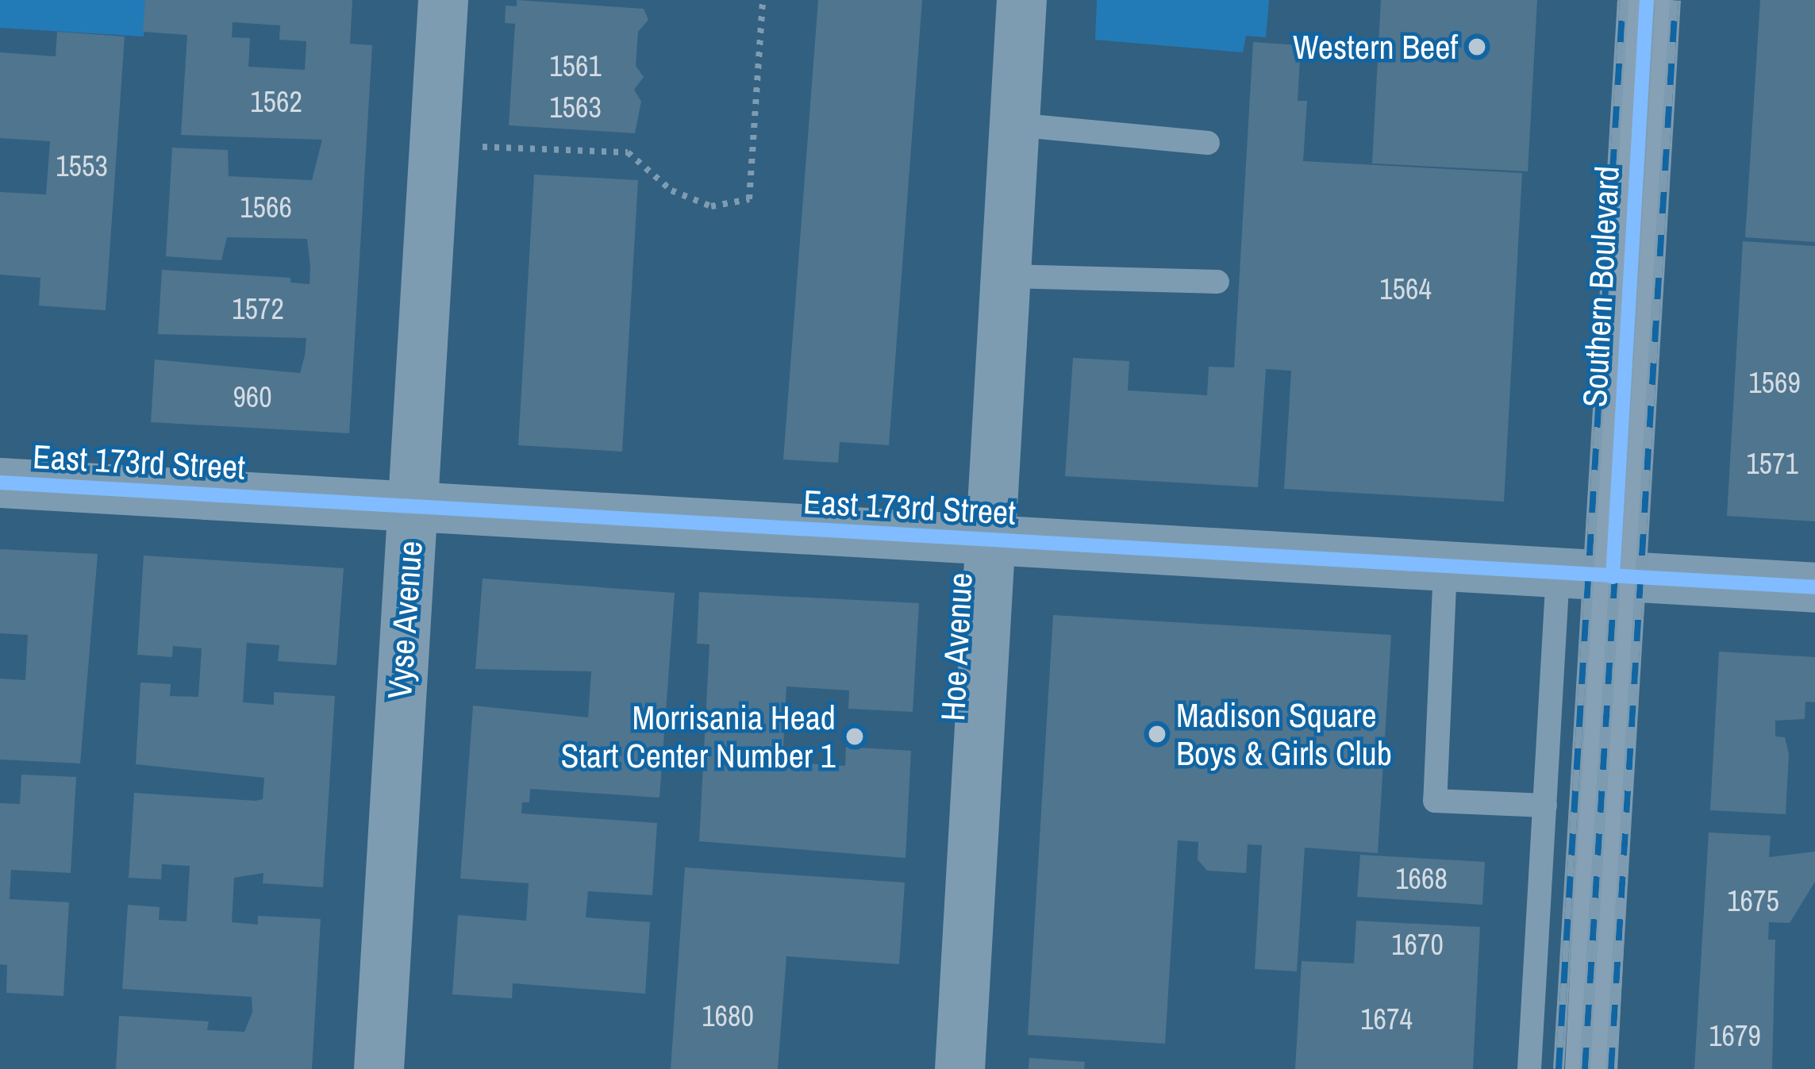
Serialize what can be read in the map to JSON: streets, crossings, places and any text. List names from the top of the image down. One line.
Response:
{"streets":{"main road":["Southern Boulevard"],"street":["East 173rd Street","Vyse Avenue","Hoe Avenue"]},"crossings":[["Southern Boulevard","East 173rd Street"],["East 173rd Street","Vyse Avenue"],["East 173rd Street","Hoe Avenue"]],"places":["Western Beef","Madison Square Boys & Girls Club","Morrisania Head Start Center Number 1"],"house_numbers":["1561","1562","1563","1553","1566","1564","1572","1569","960","1571","1668","1675","1670","1680","1674","1679"]}
